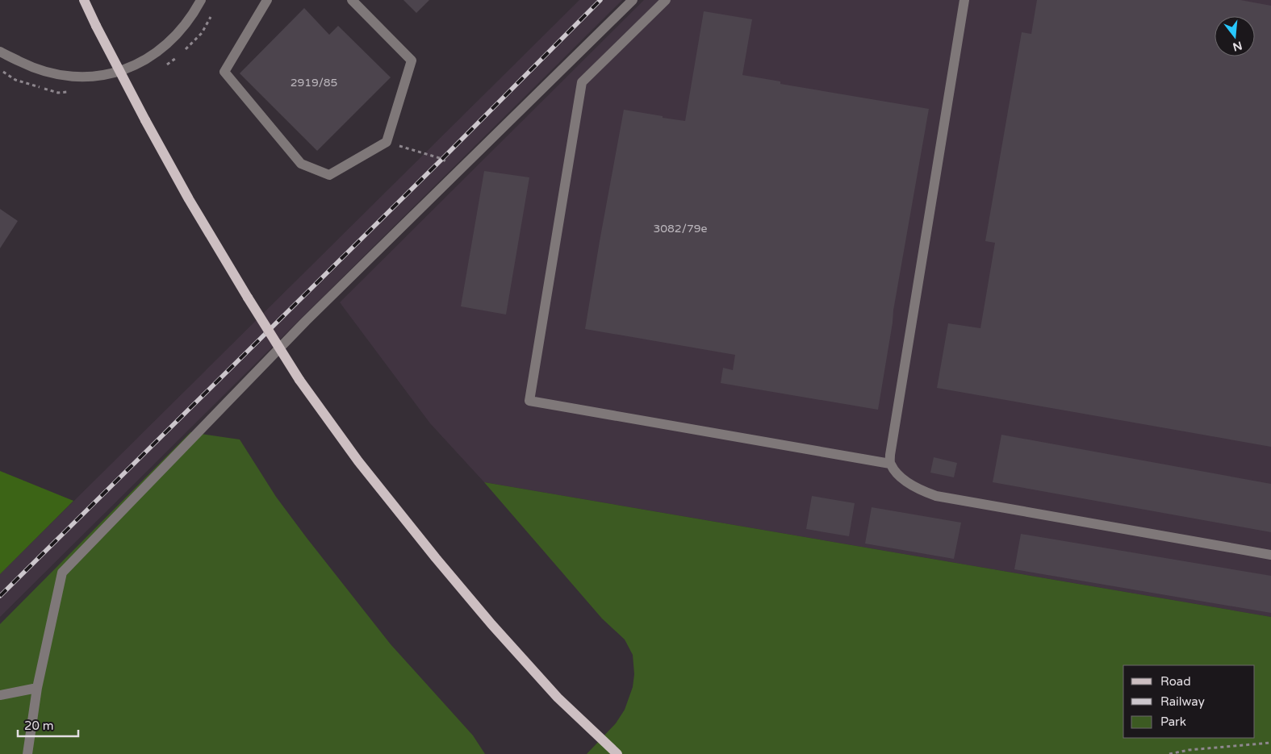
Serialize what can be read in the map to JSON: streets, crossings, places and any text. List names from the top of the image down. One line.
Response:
{"house_numbers":["2919/85","3082/79e"],"legend":["Road","Railway","Park"],"scale_bar":"20 m","north":"bottom"}
